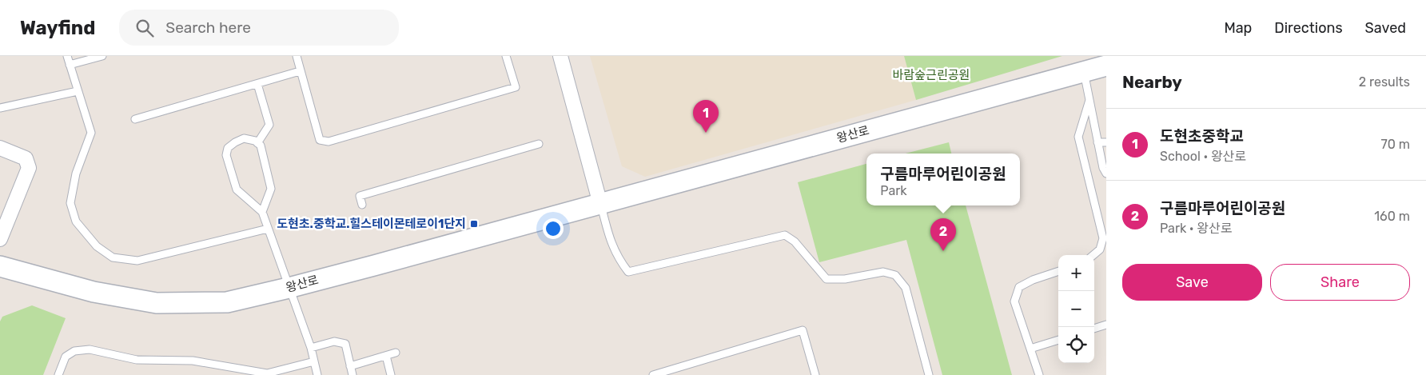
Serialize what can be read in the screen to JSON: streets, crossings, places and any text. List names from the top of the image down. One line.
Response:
{"streets":{"street":["왕산로"]},"parks":["바람숲근린공원"],"places":{"transit":["도현초.중학교.힐스테이몬테로이1단지"]},"page":{"header":"Wayfind","search":"Search here","nav":["Map","Directions","Saved"],"heading":["Nearby","2 results"],"pins":["1","2"],"list":[{"mark":"1","name":"도현초중학교","note":"School · 왕산로","value":"70 m"},{"mark":"2","name":"구름마루어린이공원","note":"Park · 왕산로","value":"160 m"}],"popup":["구름마루어린이공원","Park"],"buttons":["Save","Share"],"map_buttons":["+","−"]}}
